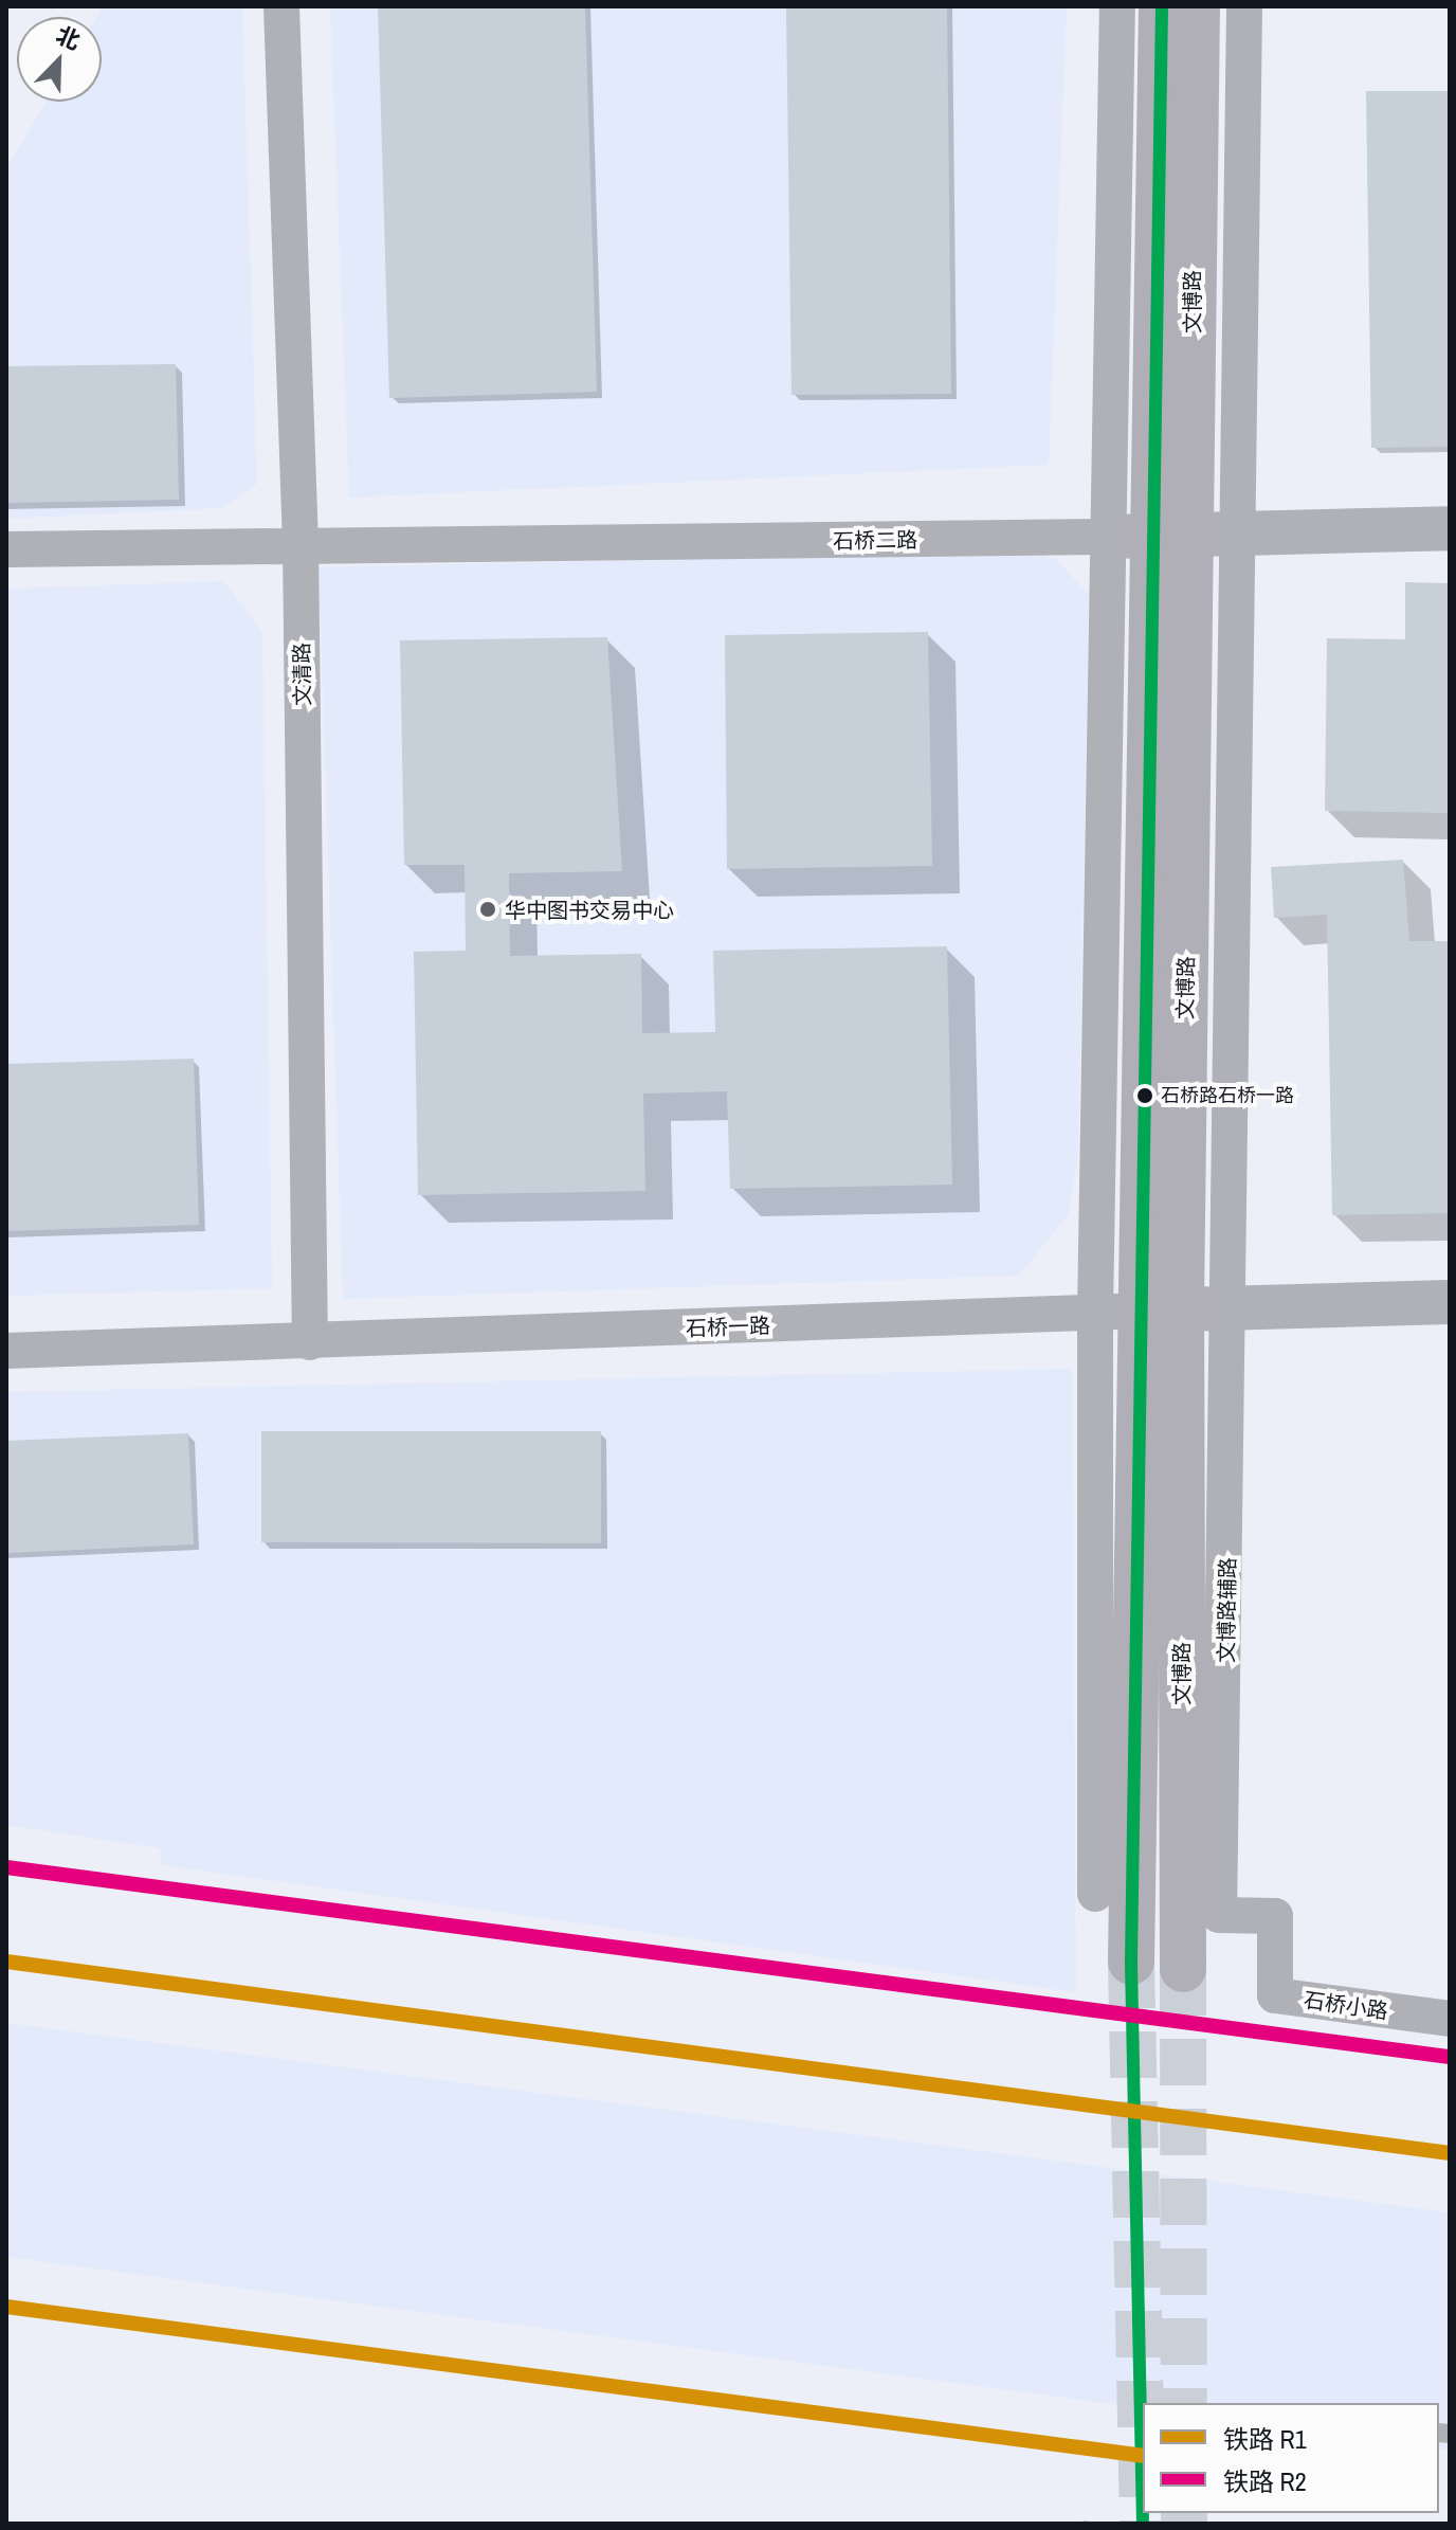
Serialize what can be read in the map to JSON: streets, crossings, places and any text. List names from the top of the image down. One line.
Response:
{"streets":{"main road":["文博路"],"street":["石桥二路","文清路","石桥一路","文博路辅路","石桥小路"]},"crossings":[["文博路","石桥二路"],["文博路","石桥一路"],["文博路","文博路辅路"],["石桥二路","文清路"],["石桥二路","文博路辅路"],["文清路","石桥一路"],["石桥一路","文博路辅路"],["文博路辅路","石桥小路"]],"places":["华中图书交易中心","石桥路石桥一路"],"lines":["rail line R2","rail line R1"],"legend":["铁路 R1","铁路 R2"],"north":"top right"}
